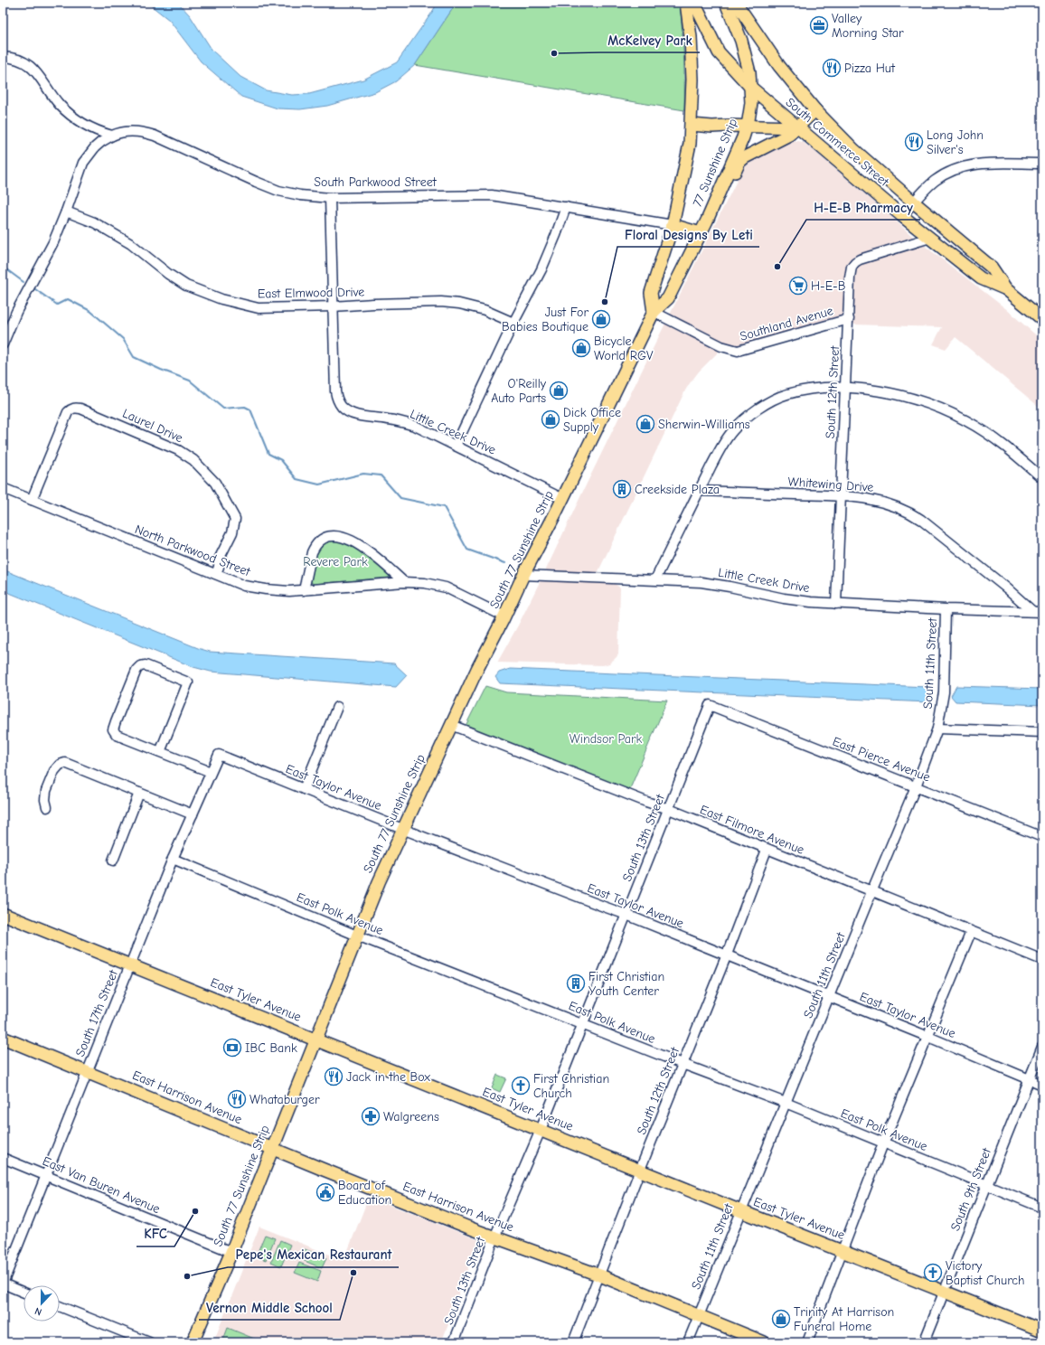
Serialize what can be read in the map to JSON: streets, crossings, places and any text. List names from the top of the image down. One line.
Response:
{"streets":{"main road":["South Commerce Street","77 Sunshine Strip","South Parkwood Street","South 77 Sunshine Strip","East Tyler Avenue","East Harrison Avenue"],"street":["East Elmwood Drive","Southland Avenue","South 12th Street","Laurel Drive","Little Creek Drive","Whitewing Drive","North Parkwood Street","South 11th Street","East Pierce Avenue","East Taylor Avenue","East Filmore Avenue","South 13th Street","East Polk Avenue","South 17th Street","East Van Buren Avenue","South 9th Street"]},"crossings":[["South Commerce Street","77 Sunshine Strip"],["South Commerce Street","South 12th Street"],["77 Sunshine Strip","South Parkwood Street"],["77 Sunshine Strip","Southland Avenue"],["77 Sunshine Strip","South 77 Sunshine Strip"],["South Parkwood Street","Little Creek Drive"],["East Elmwood Drive","Little Creek Drive"],["Southland Avenue","South 12th Street"],["Southland Avenue","South 77 Sunshine Strip"],["South 12th Street","Little Creek Drive"],["South 12th Street","Whitewing Drive"],["South 12th Street","East Taylor Avenue"],["South 12th Street","East Filmore Avenue"],["South 12th Street","East Polk Avenue"],["South 12th Street","East Tyler Avenue"],["South 12th Street","East Harrison Avenue"],["Laurel Drive","North Parkwood Street"],["Little Creek Drive","Whitewing Drive"],["Little Creek Drive","South 77 Sunshine Strip"],["Little Creek Drive","South 11th Street"],["South 77 Sunshine Strip","North Parkwood Street"],["South 77 Sunshine Strip","East Taylor Avenue"],["South 77 Sunshine Strip","East Filmore Avenue"],["South 77 Sunshine Strip","East Polk Avenue"],["South 77 Sunshine Strip","East Tyler Avenue"],["South 77 Sunshine Strip","East Harrison Avenue"],["South 77 Sunshine Strip","East Van Buren Avenue"],["South 11th Street","East Pierce Avenue"],["South 11th Street","East Taylor Avenue"],["South 11th Street","East Filmore Avenue"],["South 11th Street","East Polk Avenue"],["South 11th Street","East Tyler Avenue"],["South 11th Street","East Harrison Avenue"],["East Pierce Avenue","South 13th Street"],["East Taylor Avenue","South 13th Street"],["East Taylor Avenue","South 17th Street"],["East Taylor Avenue","South 9th Street"],["East Filmore Avenue","South 13th Street"],["South 13th Street","East Polk Avenue"],["South 13th Street","East Tyler Avenue"],["South 13th Street","East Harrison Avenue"],["East Polk Avenue","South 17th Street"],["East Polk Avenue","South 9th Street"],["East Tyler Avenue","South 17th Street"],["East Tyler Avenue","South 9th Street"],["South 17th Street","East Harrison Avenue"],["South 17th Street","East Van Buren Avenue"]],"parks":["Revere Park","Windsor Park"],"places":{"office":["Valley Morning Star"],"other":["McKelvey Park","H-E-B Pharmacy","Floral Designs By Leti","KFC","Vernon Middle School","Pepe's Mexican Restaurant"],"restaurant":["Pizza Hut","Long John Silver's","Jack in the Box","Whataburger"],"supermarket":["H-E-B"],"shop":["Just For Babies Boutique","Bicycle World RGV","O'Reilly Auto Parts","Dick Office Supply","Sherwin-Williams","Trinity At Harrison Funeral Home"],"building":["Creekside Plaza","First Christian Youth Center"],"bank":["IBC Bank"],"church":["First Christian Church","Victory Baptist Church"],"pharmacy":["Walgreens"],"public building":["Board of Education"]},"north":"bottom"}
